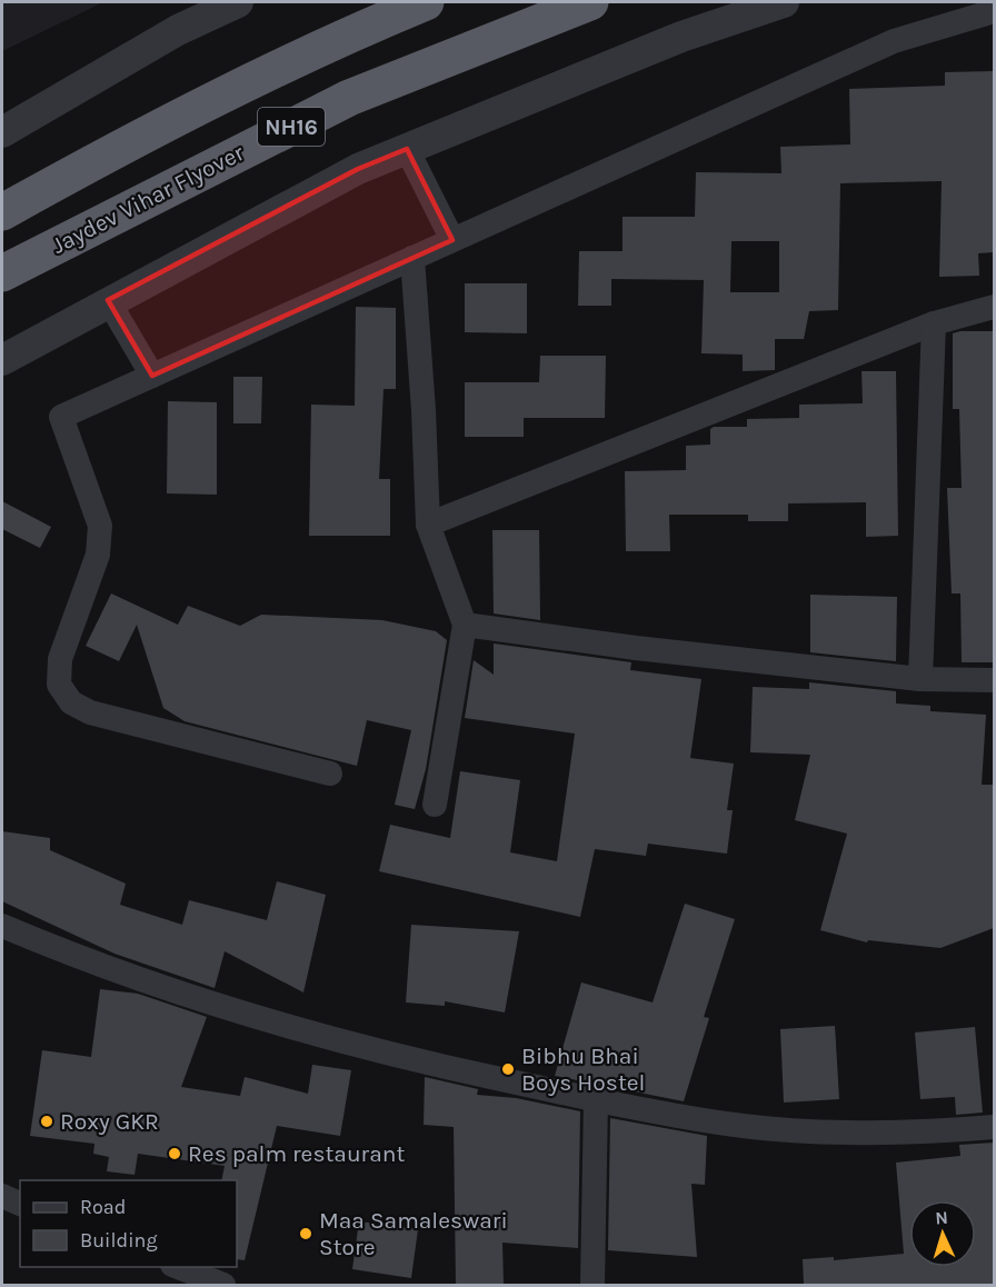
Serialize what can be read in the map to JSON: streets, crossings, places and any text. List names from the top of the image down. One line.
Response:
{"streets":{"highway":["NH16","Jaydev Vihar Flyover"]},"places":["Bibhu Bhai Boys Hostel","Roxy GKR","Res palm restaurant","Maa Samaleswari Store"],"legend":["Road","Building"],"north":"top"}
